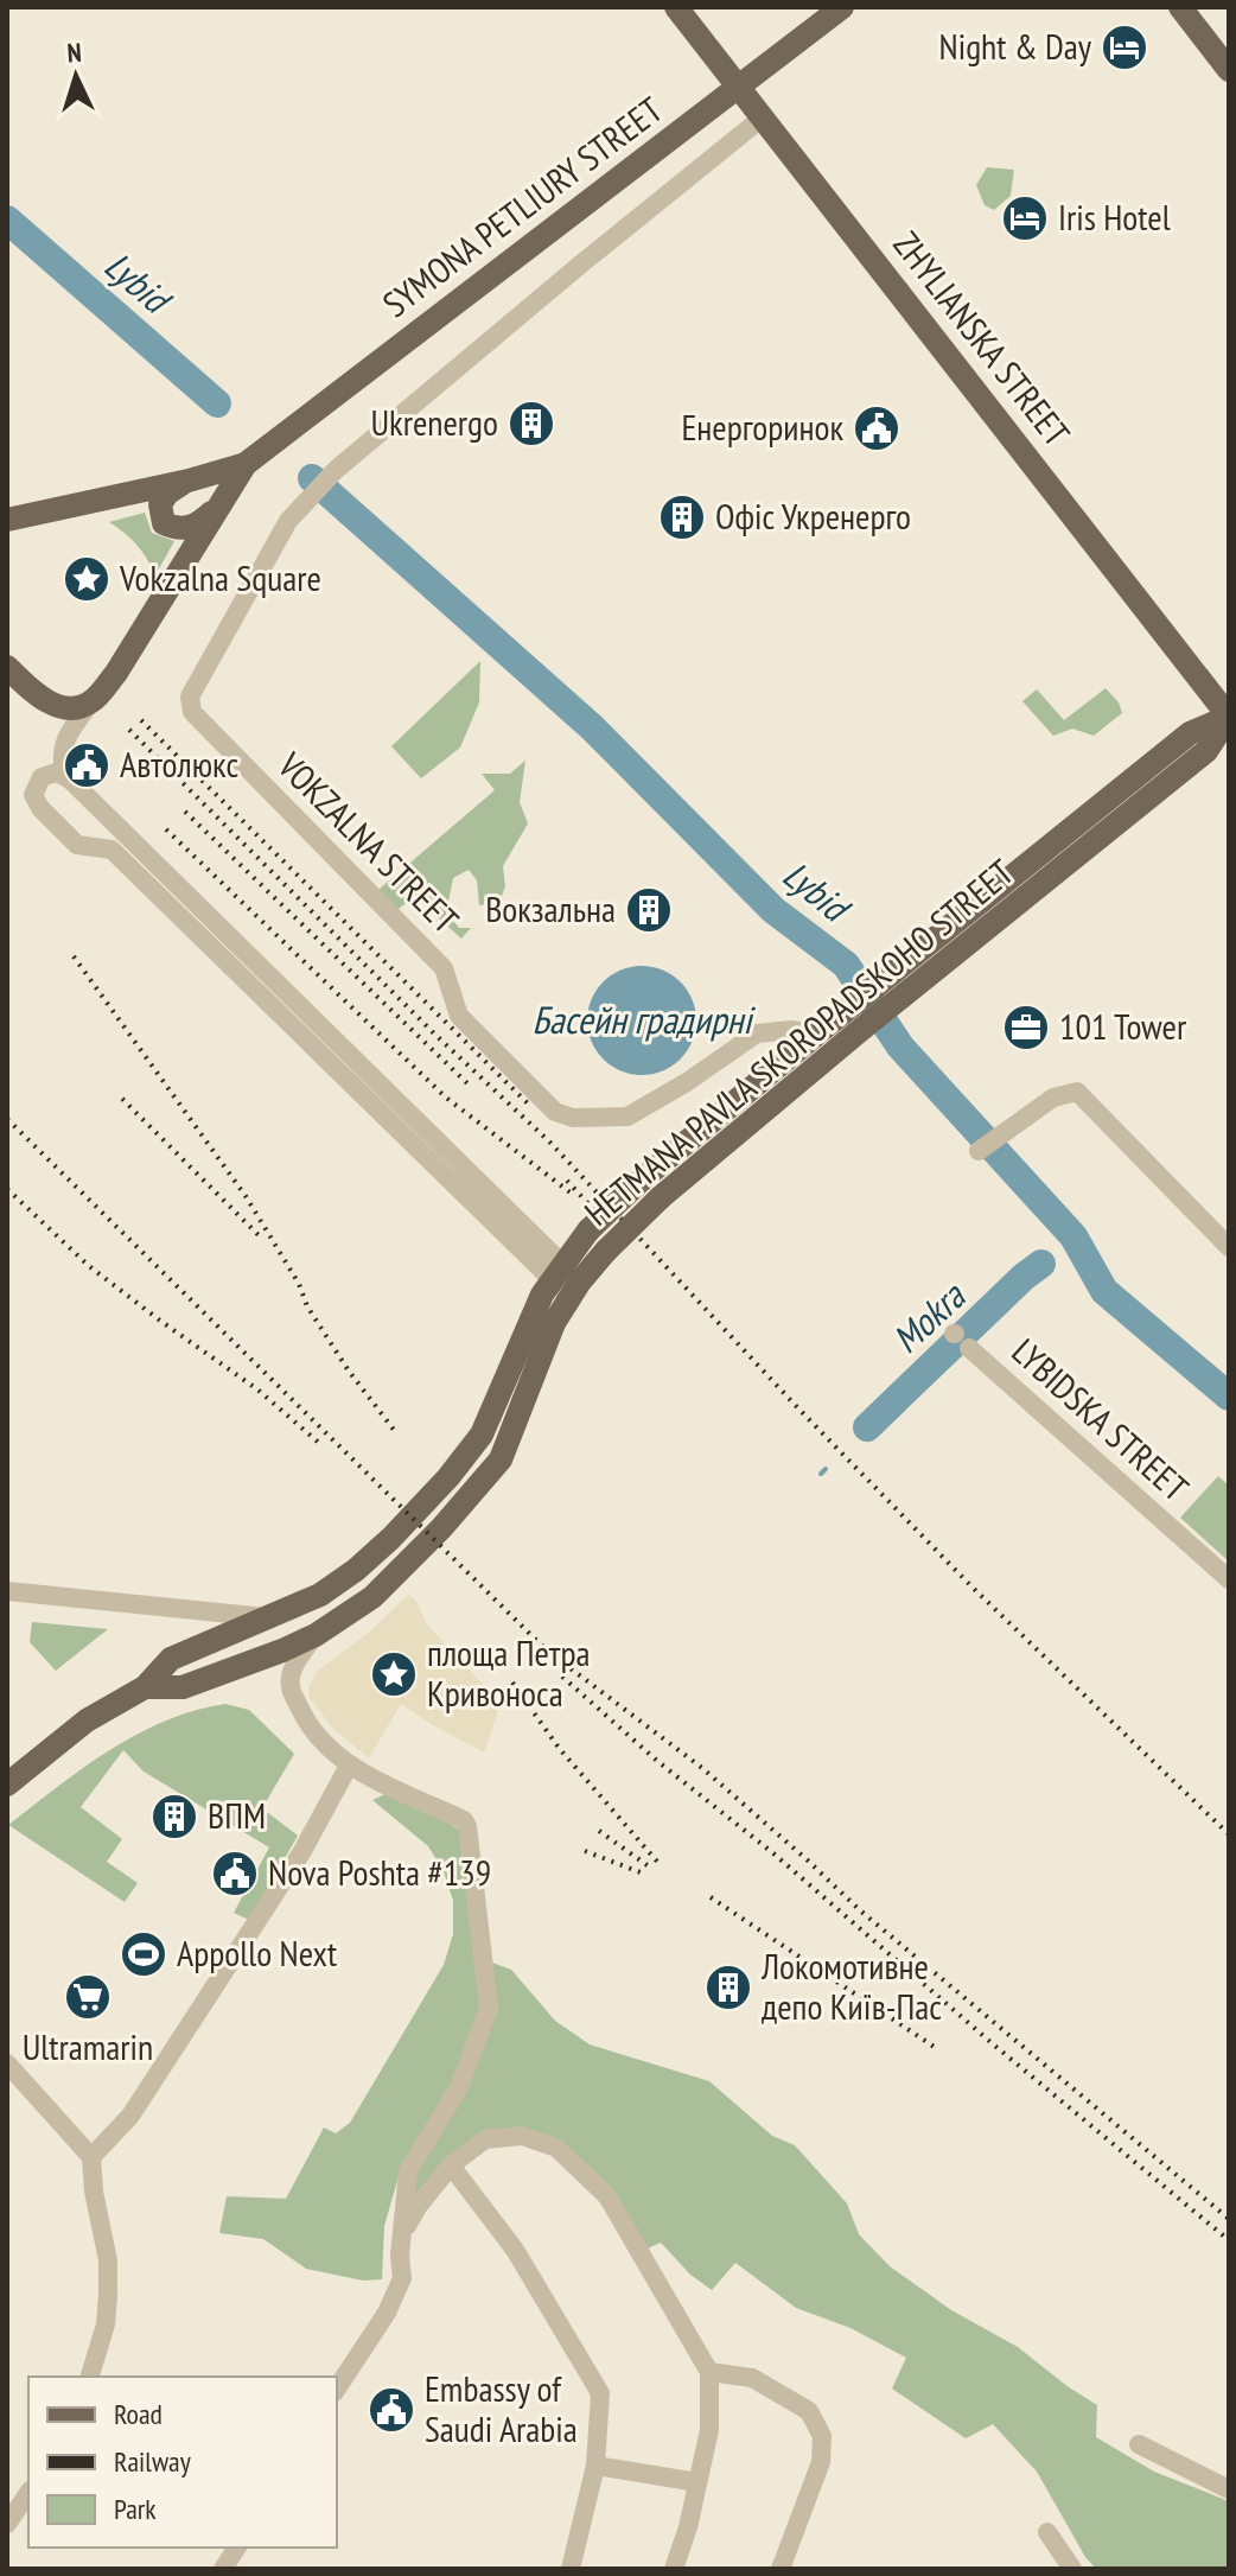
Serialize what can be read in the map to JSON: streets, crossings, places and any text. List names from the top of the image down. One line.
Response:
{"streets":{"main road":["SYMONA PETLIURY STREET","ZHYLIANSKA STREET","HETMANA PAVLA SKOROPADSKOHO STREET"],"street":["VOKZALNA STREET","LYBIDSKA STREET"]},"crossings":[["SYMONA PETLIURY STREET","ZHYLIANSKA STREET"],["SYMONA PETLIURY STREET","VOKZALNA STREET"],["ZHYLIANSKA STREET","HETMANA PAVLA SKOROPADSKOHO STREET"],["VOKZALNA STREET","HETMANA PAVLA SKOROPADSKOHO STREET"]],"water":["Lybid","Басейн градирні","Mokra"],"places":{"hotel":["Night & Day","Iris Hotel"],"building":["Ukrenergo","Офіс Укренерго","Вокзальна","ВПМ","Локомотивне депо Київ-Пас"],"public building":["Енергоринок","Автолюкс","Nova Poshta #139","Embassy of Saudi Arabia"],"place":["Vokzalna Square","площа Петра Кривоноса"],"office":["101 Tower"],"sports":["Appollo Next"],"supermarket":["Ultramarin"]},"legend":["Road","Railway","Park"],"north":"top"}
